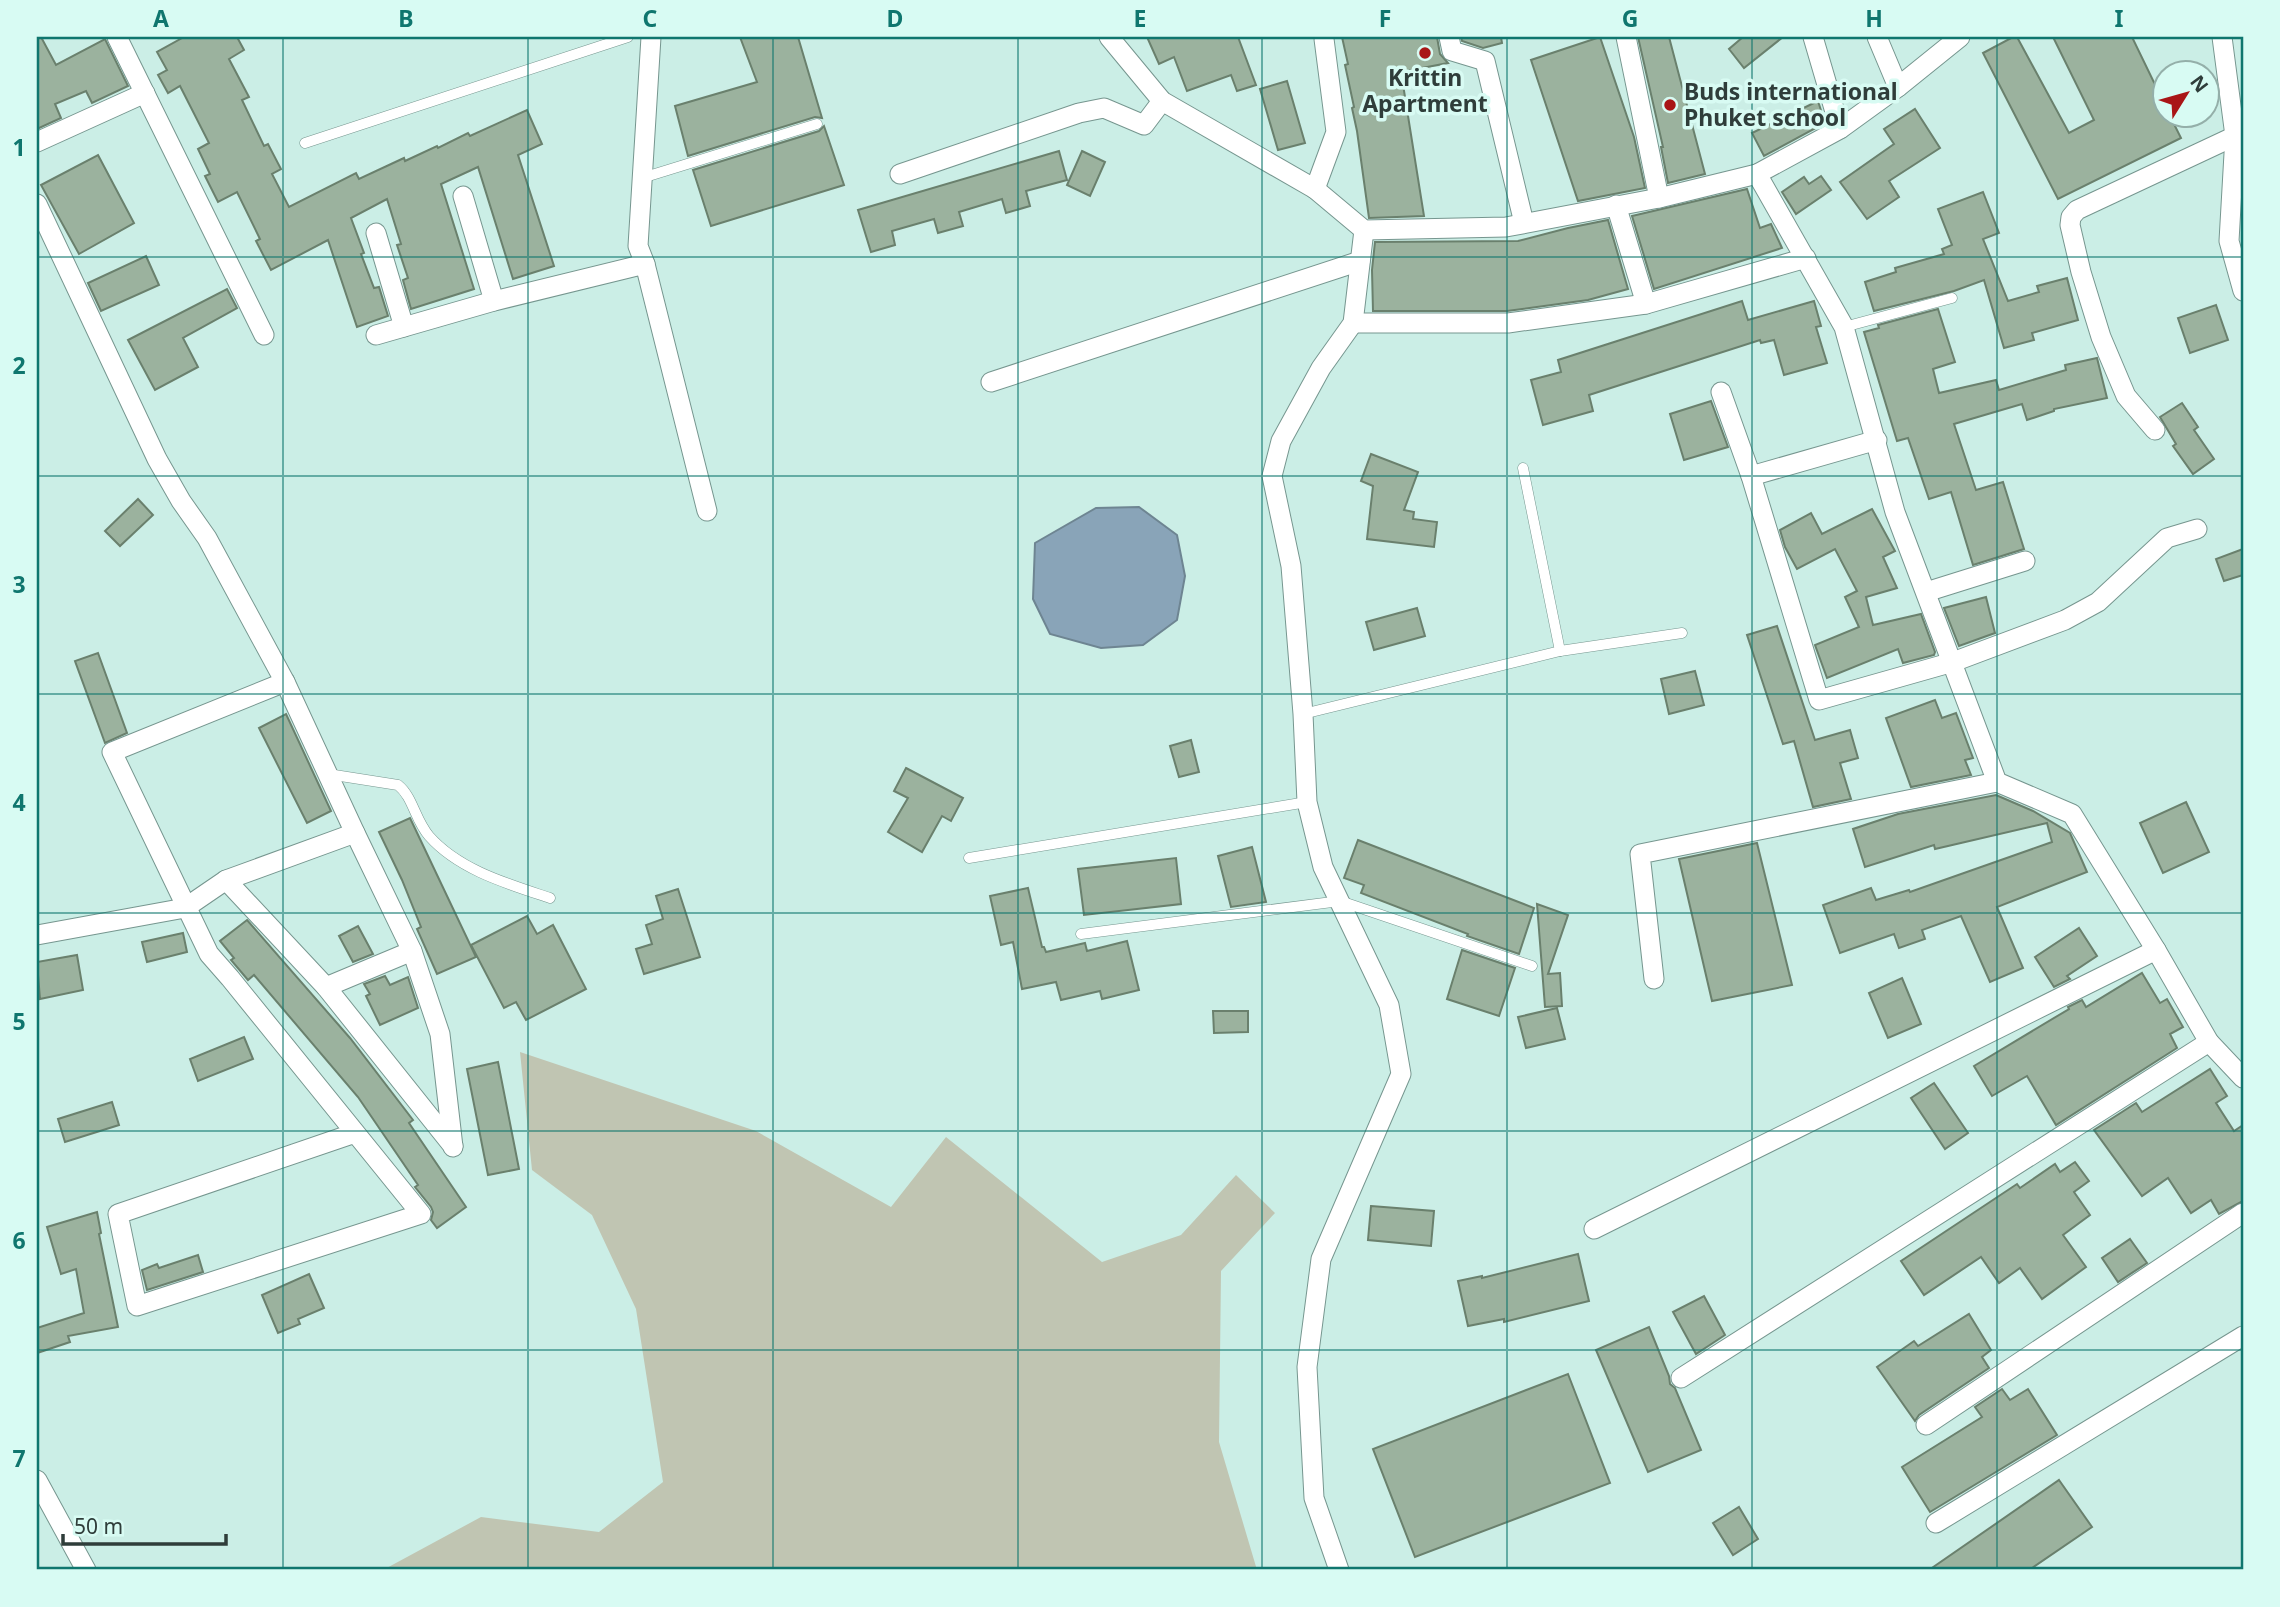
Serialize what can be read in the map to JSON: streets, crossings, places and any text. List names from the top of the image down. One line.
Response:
{"places":["Krittin Apartment","Buds international Phuket school"],"scale_bar":"50 m","north":"top right","grid":{"columns":["A","B","C","D","E","F","G","H","I"],"rows":["1","2","3","4","5","6","7"]}}
